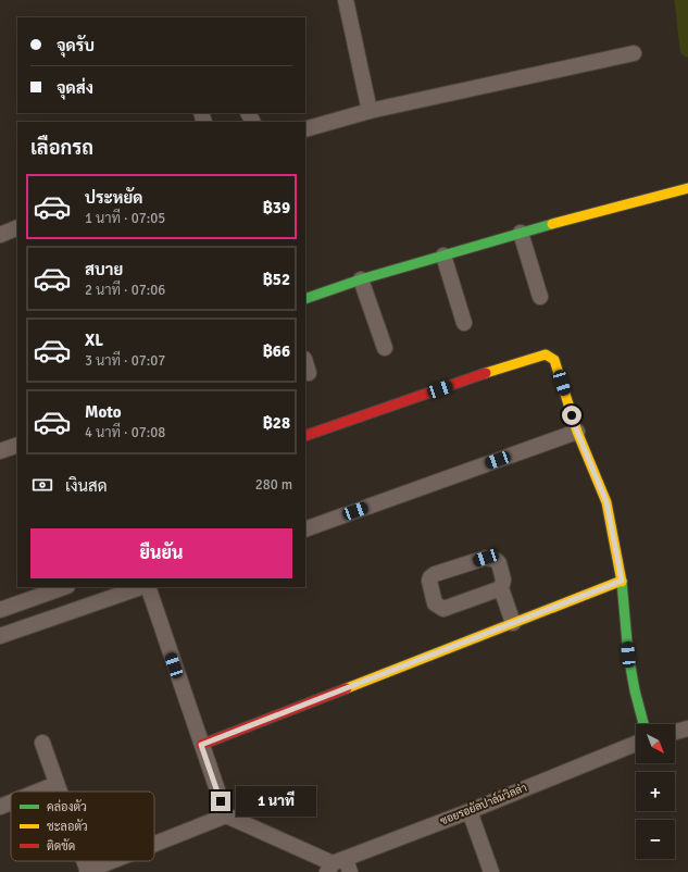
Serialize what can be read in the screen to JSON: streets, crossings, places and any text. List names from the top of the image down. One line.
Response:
{"streets":{"street":["ซอยรอยัลปาล์มวิลล่า"]},"legend":["คล่องตัว","ชะลอตัว","ติดขัด"],"north":"bottom right","page":{"banner":["จุดรับ","จุดส่ง"],"heading":"เลือกรถ","list":[{"name":"ประหยัด","note":"1 นาที · 07:05","value":"฿39"},{"name":"สบาย","note":"2 นาที · 07:06","value":"฿52"},{"name":"XL","note":"3 นาที · 07:07","value":"฿66"},{"name":"Moto","note":"4 นาที · 07:08","value":"฿28"}],"pay":["เงินสด","280 m"],"buttons":"ยืนยัน","map_buttons":["+","−"],"bubble":"1 นาที"}}
